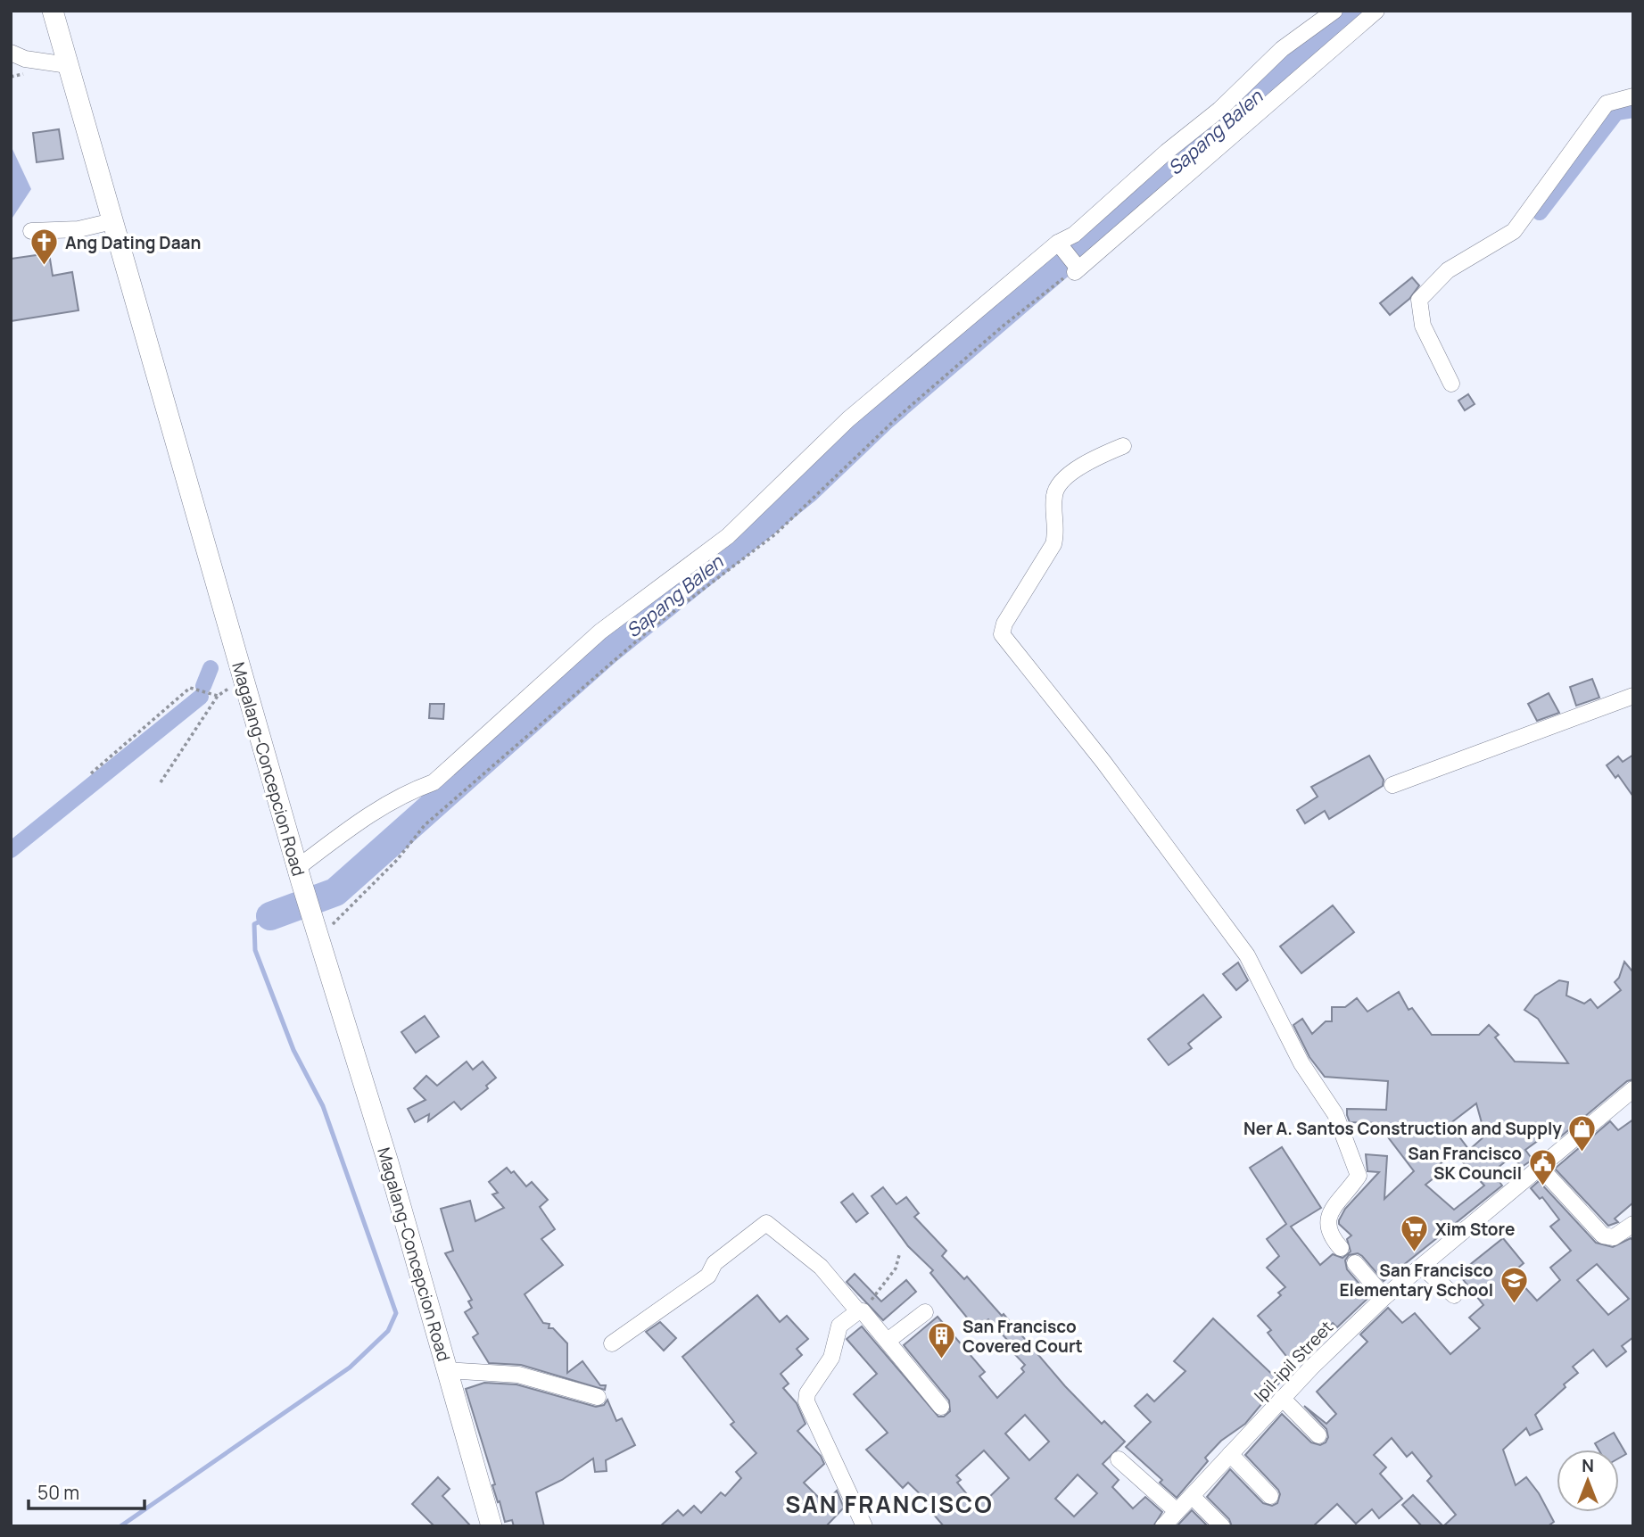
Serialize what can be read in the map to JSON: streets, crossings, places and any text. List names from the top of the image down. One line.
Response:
{"streets":{"main road":["Magalang-Concepcion Road"],"street":["Ipil-ipil Street"]},"districts":["SAN FRANCISCO"],"water":["Sapang Balen"],"places":{"church":["Ang Dating Daan"],"shop":["Ner A. Santos Construction and Supply"],"public building":["San Francisco SK Council"],"supermarket":["Xim Store"],"school or university":["San Francisco Elementary School"],"building":["San Francisco Covered Court"]},"scale_bar":"50 m","north":"top"}
